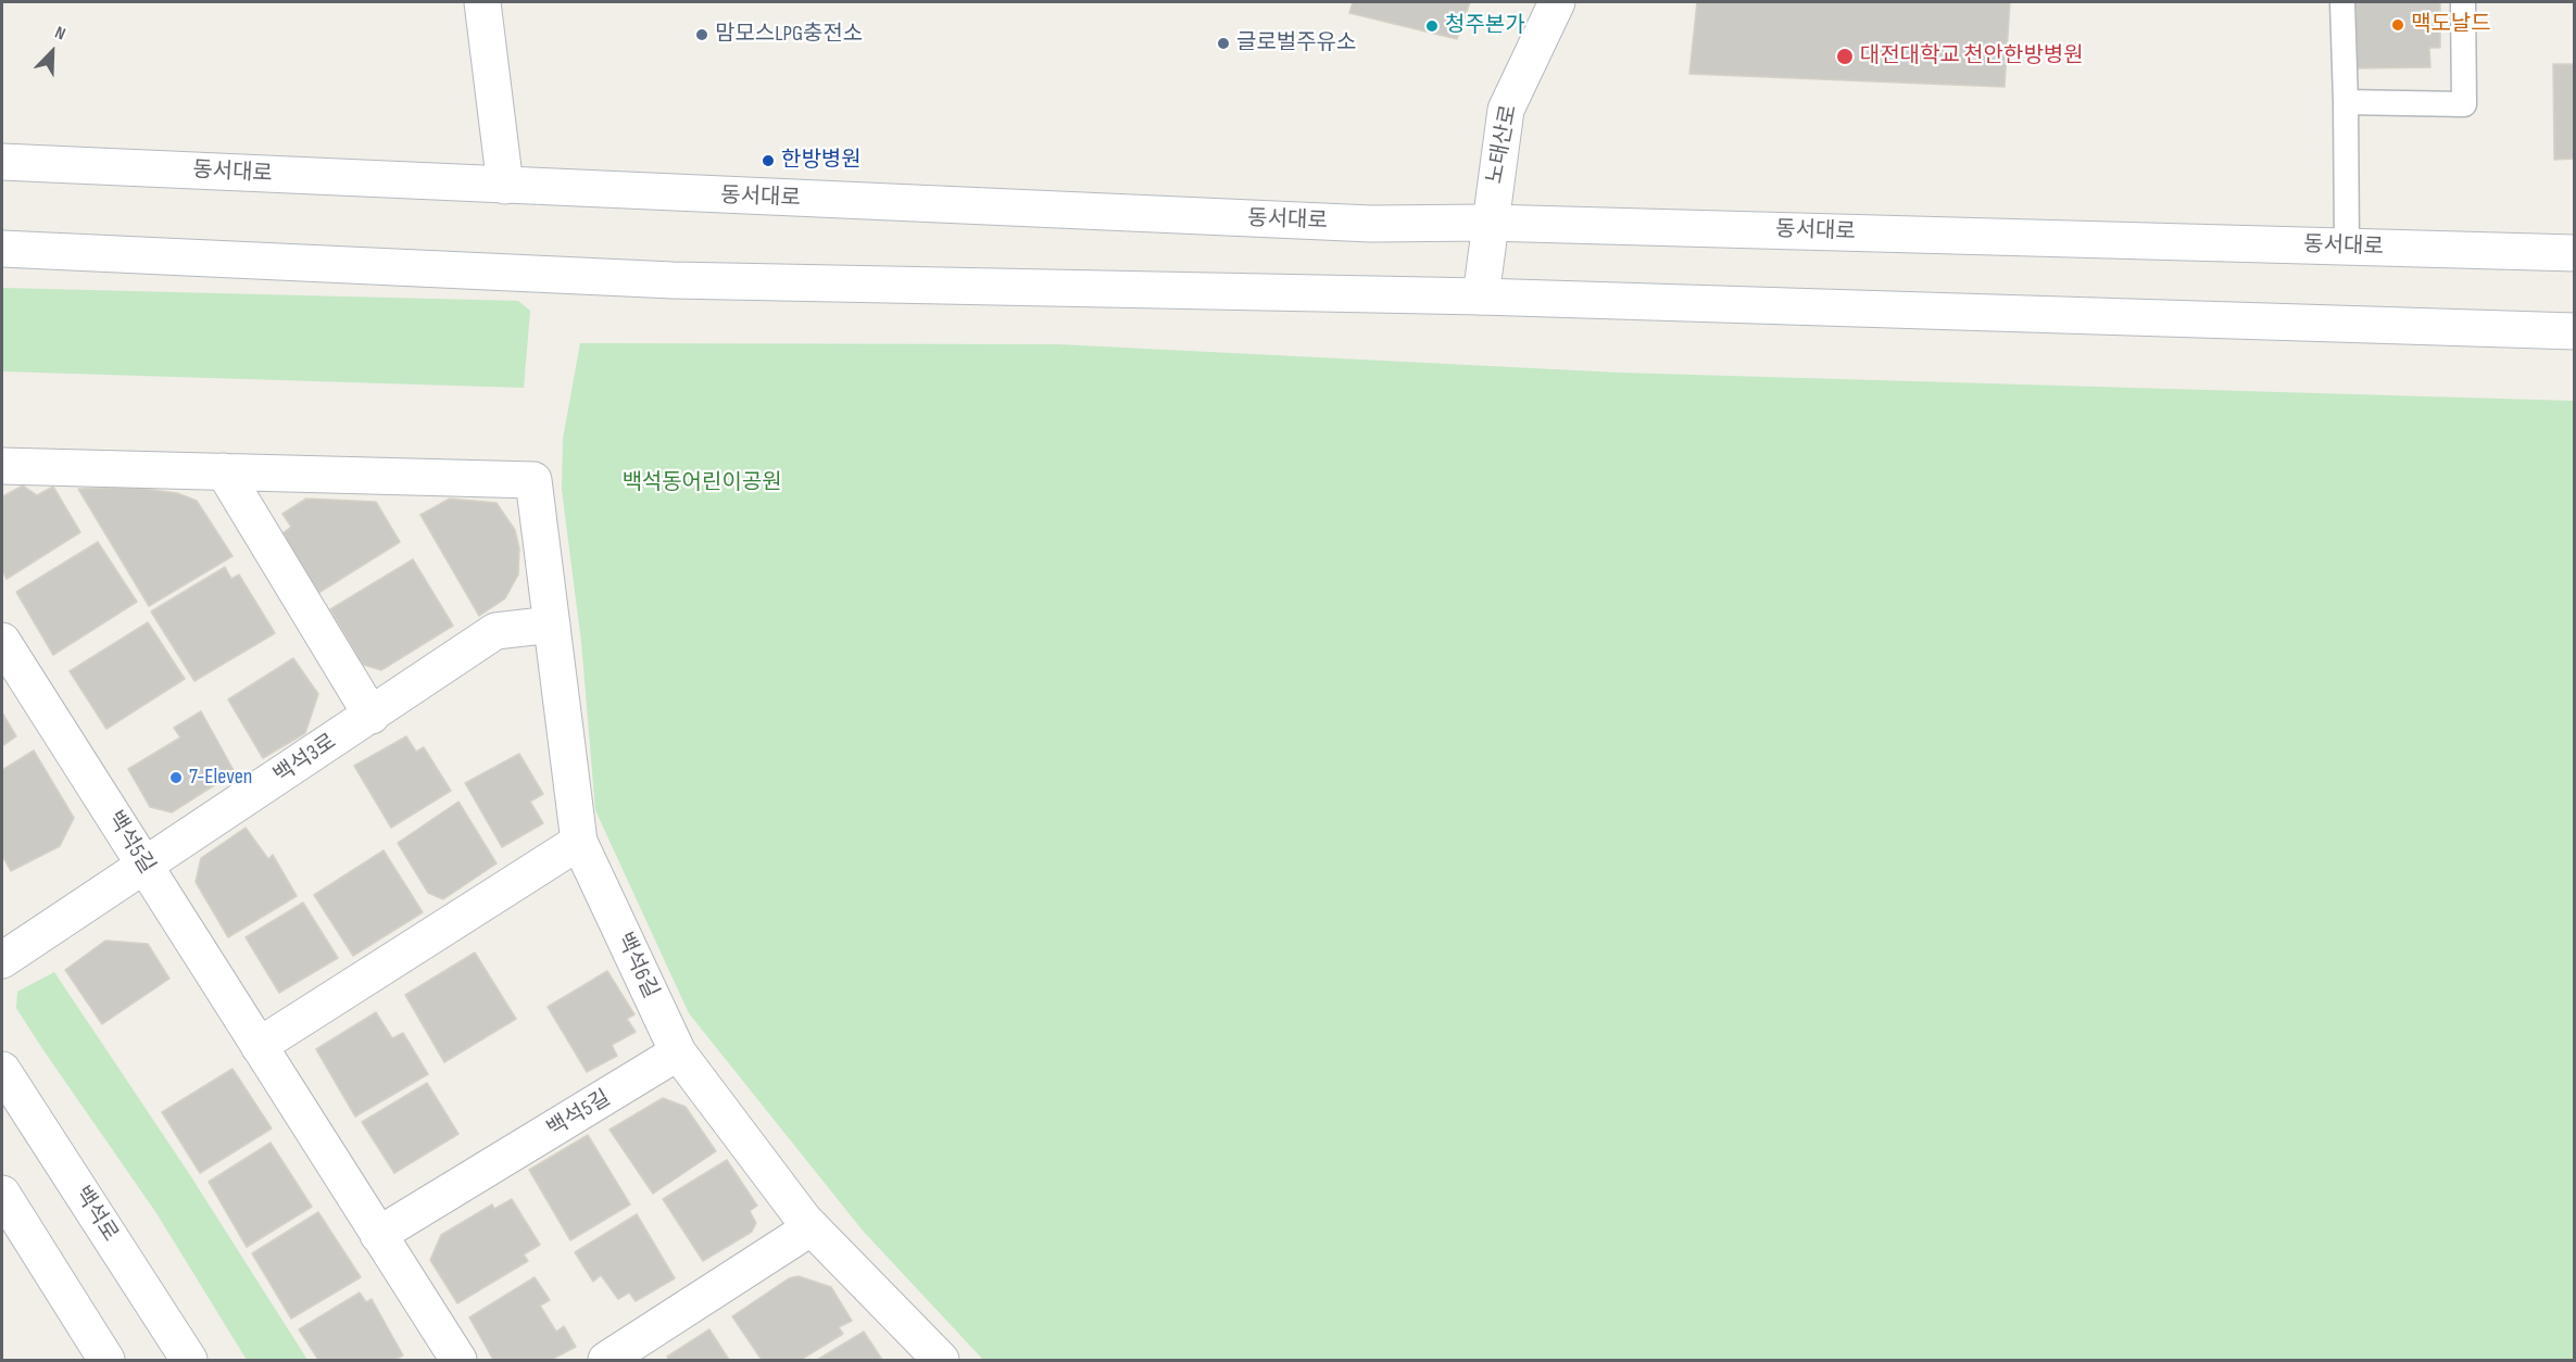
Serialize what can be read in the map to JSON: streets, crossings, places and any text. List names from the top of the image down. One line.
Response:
{"streets":{"main road":["노태산로","동서대로","백석3로","백석5길","백석6길","백석로"]},"crossings":[["노태산로","동서대로"],["백석3로","백석5길"],["백석3로","백석6길"],["백석5길","백석6길"]],"parks":["백석동어린이공원"],"places":["맥도날드","청주본가","맘모스LPG충전소","글로벌주유소","대전대학교 천안한방병원","한방병원","7-Eleven"],"north":"top right"}
